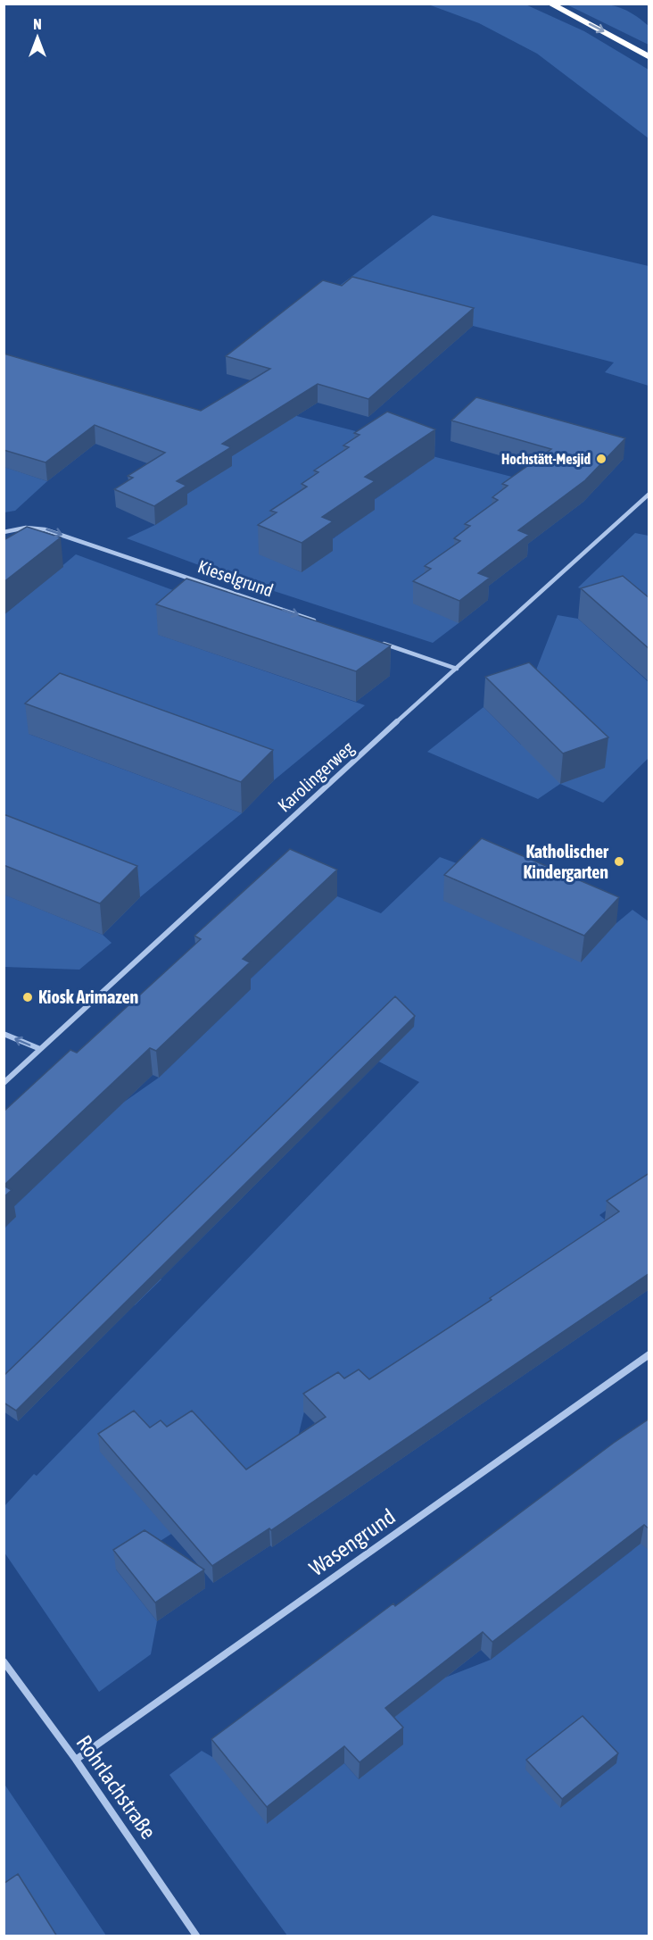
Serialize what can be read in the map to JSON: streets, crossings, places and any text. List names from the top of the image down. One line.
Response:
{"streets":{"street":["Kieselgrund","Karolingerweg","Wasengrund","Rohrlachstraße"]},"crossings":[["Wasengrund","Rohrlachstraße"]],"one_way":["Kieselgrund"],"places":["Hochstätt-Mesjid","Katholischer Kindergarten","Kiosk Arimazen"],"north":"top"}
